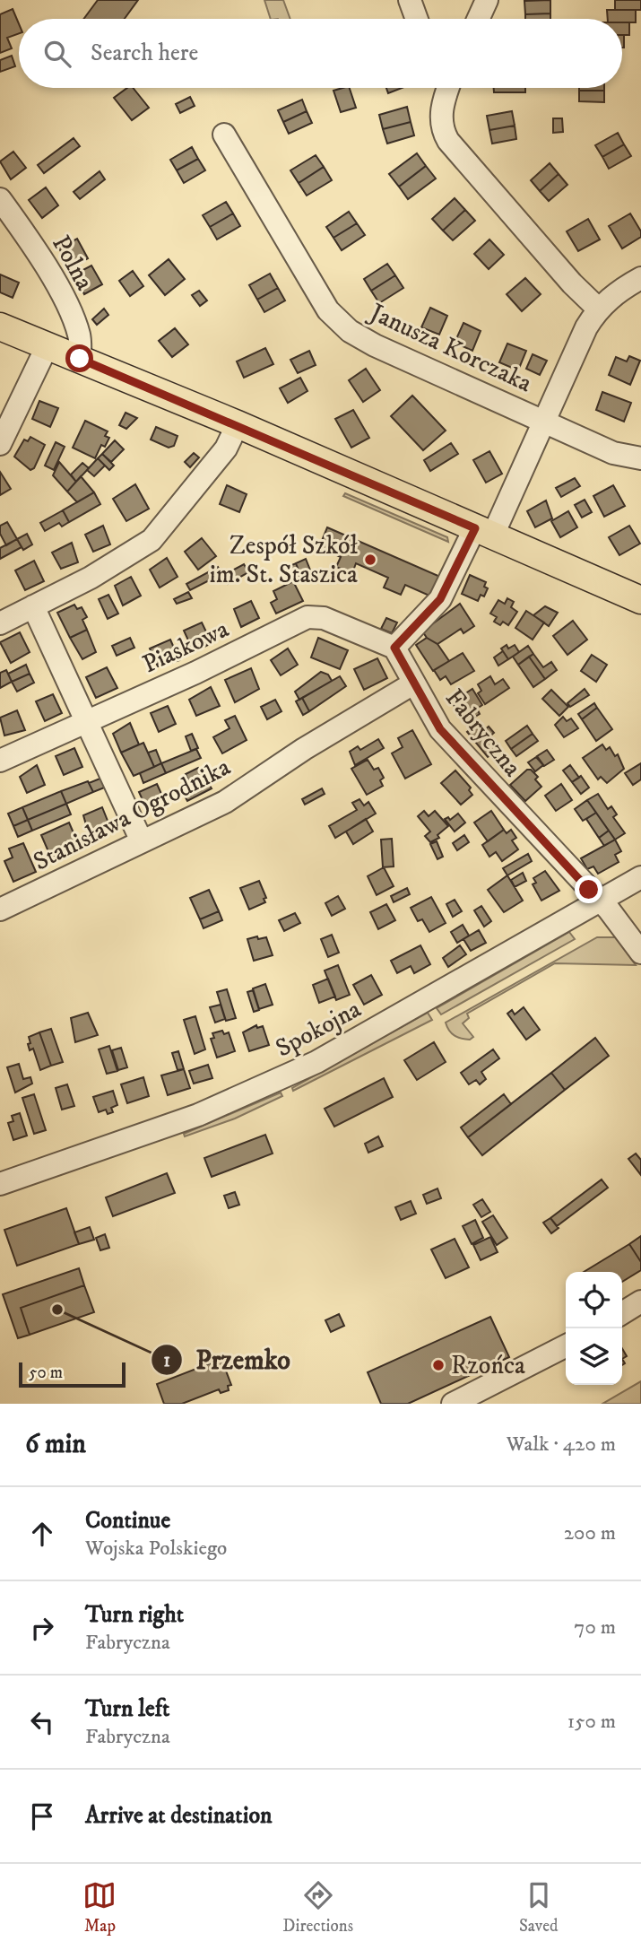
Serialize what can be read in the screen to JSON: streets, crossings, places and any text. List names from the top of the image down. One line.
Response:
{"streets":{"street":["Polna","Janusza Korczaka","Piaskowa","Fabryczna","Stanisława Ogrodnika","Spokojna"]},"crossings":[["Piaskowa","Fabryczna"],["Fabryczna","Stanisława Ogrodnika"],["Fabryczna","Spokojna"]],"places":["Zespół Szkół im. St. Staszica","Przemko","Rzońca"],"scale_bar":"50 m","page":{"search":"Search here","scale":"50 m","heading":["6 min","Walk · 420 m"],"list":[["Continue","Wojska Polskiego","200 m"],["Turn right","Fabryczna","70 m"],["Turn left","Fabryczna","150 m"],"Arrive at destination"],"nav":["Map","Directions","Saved"]}}
